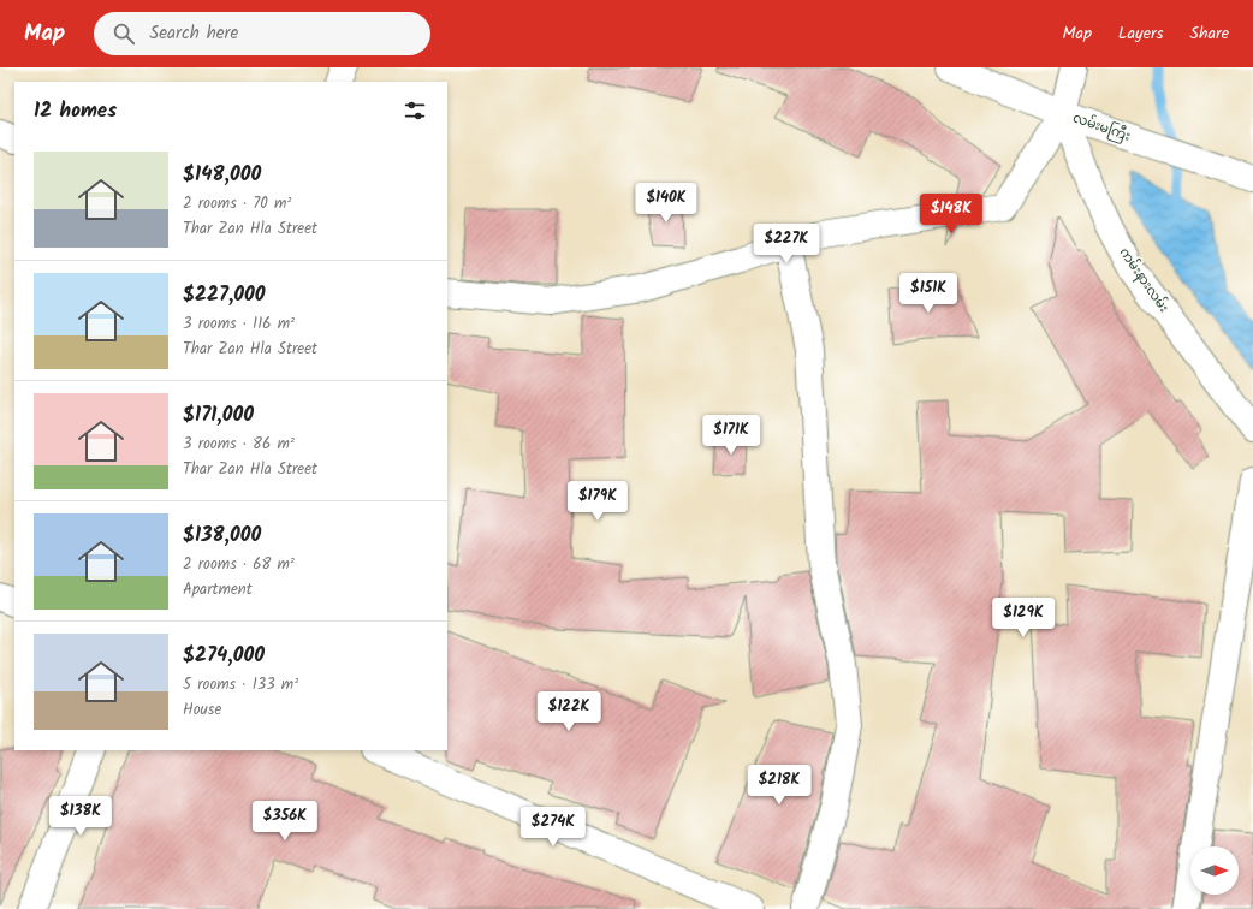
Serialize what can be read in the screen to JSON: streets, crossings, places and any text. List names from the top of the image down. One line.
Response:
{"streets":{"street":["လမ်းမကြီး","ကမ်းနားလမ်း"]},"crossings":[["လမ်းမကြီး","ကမ်းနားလမ်း"]],"north":"right","page":{"header":"Map","search":"Search here","nav":["Map","Layers","Share"],"heading":"12 homes","list":[{"name":"$148,000","note":"2 rooms · 70 m² · Thar Zan Hla Street"},{"name":"$227,000","note":"3 rooms · 116 m² · Thar Zan Hla Street"},{"name":"$171,000","note":"3 rooms · 86 m² · Thar Zan Hla Street"},{"name":"$138,000","note":"2 rooms · 68 m² · Apartment"},{"name":"$274,000","note":"5 rooms · 133 m² · House"}],"price":["$140K","$148K","$227K","$151K","$171K","$179K","$129K","$122K","$218K","$138K","$356K","$274K"]}}
